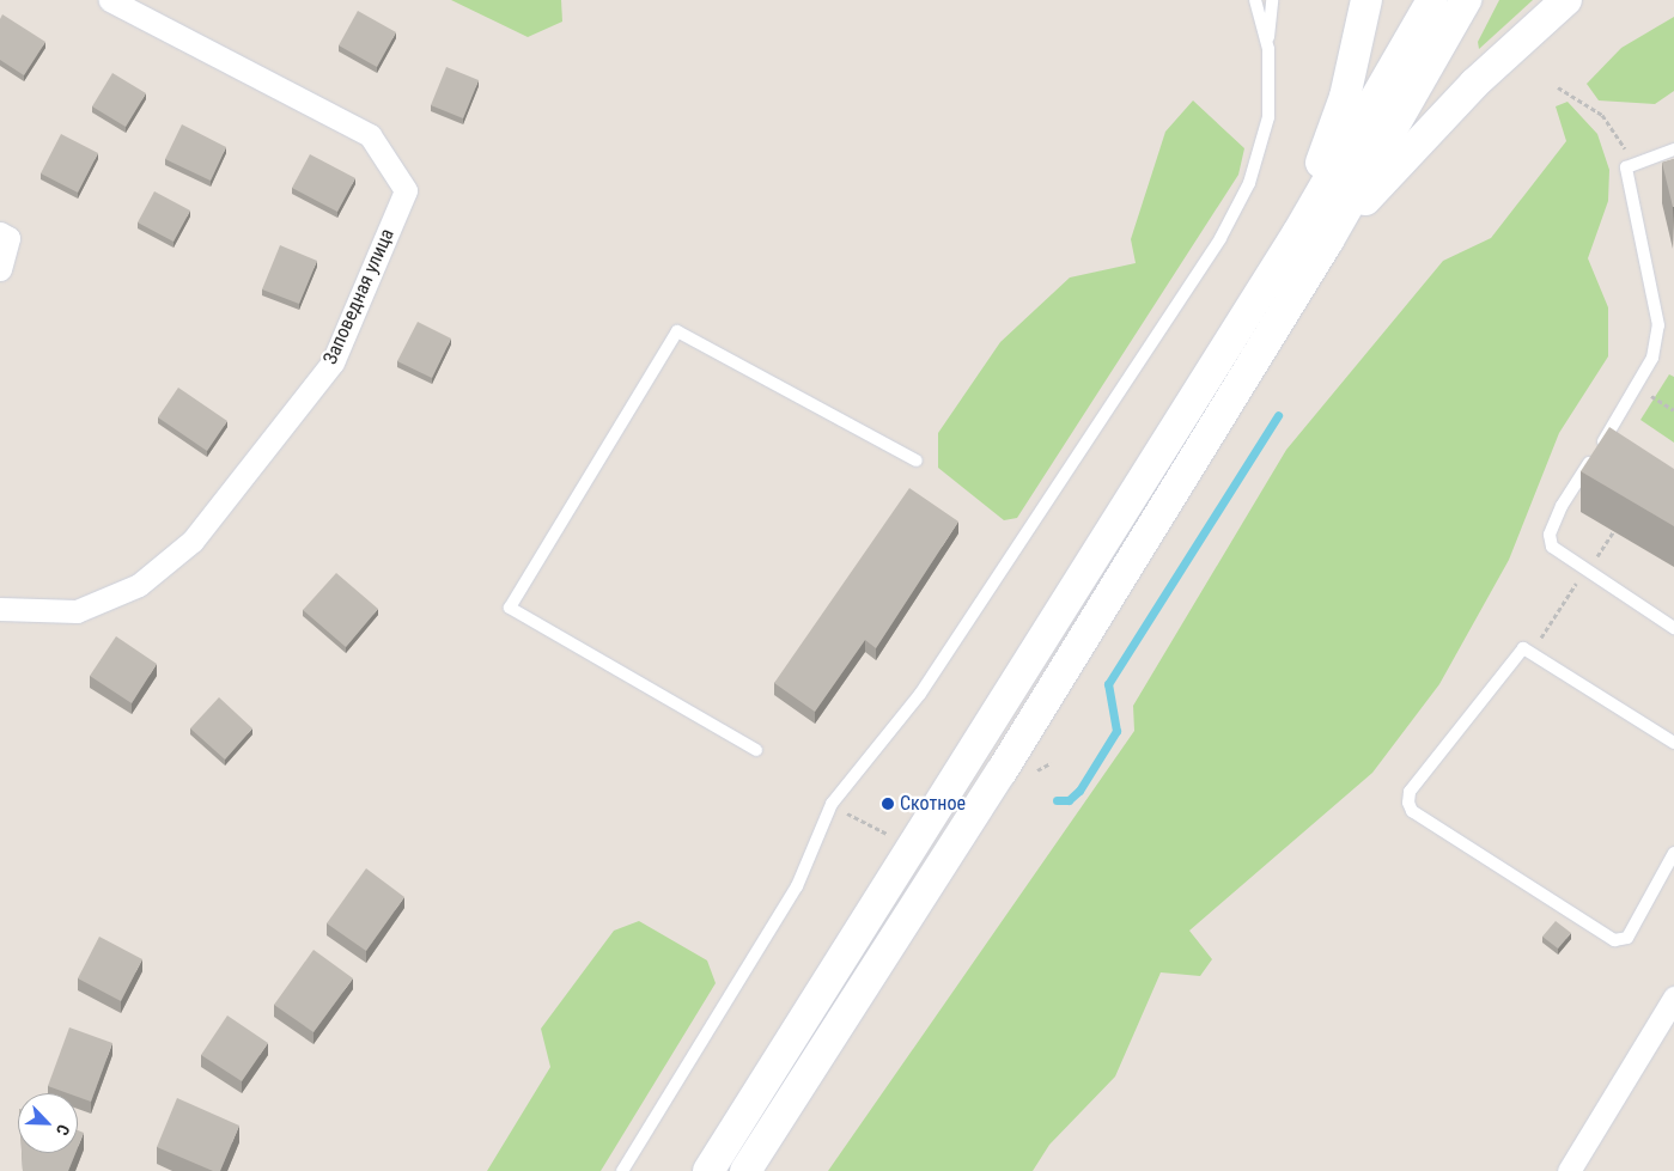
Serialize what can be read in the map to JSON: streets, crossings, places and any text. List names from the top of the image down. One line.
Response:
{"streets":{"street":["Заповедная улица"]},"places":["Скотное"],"north":"bottom right"}
